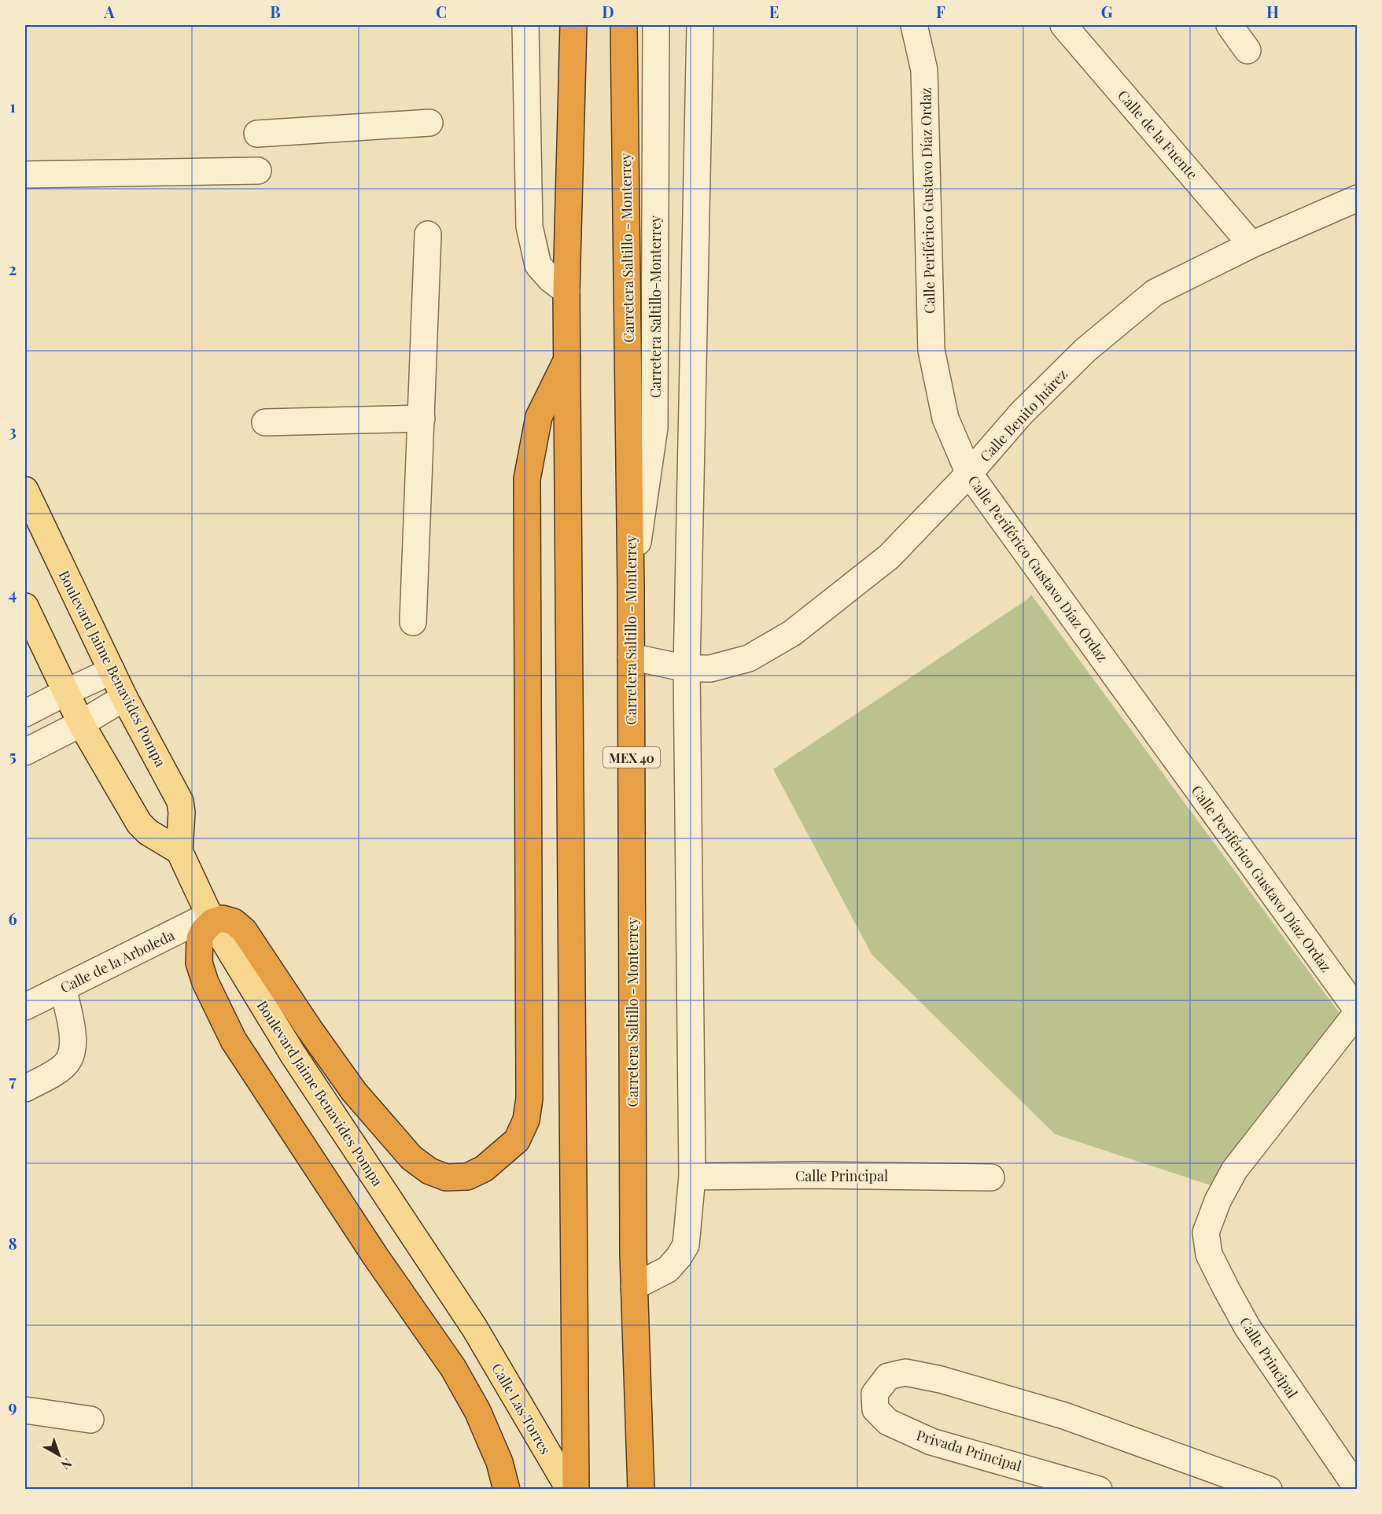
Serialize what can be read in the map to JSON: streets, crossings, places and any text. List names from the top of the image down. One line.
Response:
{"streets":{"highway":["Carretera Saltillo - Monterrey","MEX 40"],"main road":["Boulevard Jaime Benavides Pompa","Calle Las Torres"],"street":["Calle de la Fuente","Calle Periférico Gustavo Díaz Ordaz","Carretera Saltillo-Monterrey","Calle Benito Juárez","Calle de la Arboleda","Calle Principal","Privada Principal"]},"crossings":[["Calle de la Fuente","Calle Benito Juárez"],["Calle Periférico Gustavo Díaz Ordaz","Calle Benito Juárez"],["Calle Periférico Gustavo Díaz Ordaz","Calle Principal"],["Carretera Saltillo - Monterrey","Carretera Saltillo-Monterrey"],["Carretera Saltillo - Monterrey","Calle Benito Juárez"],["Boulevard Jaime Benavides Pompa","Calle de la Arboleda"],["Boulevard Jaime Benavides Pompa","Calle Las Torres"]],"north":"bottom right","grid":{"columns":["A","B","C","D","E","F","G","H"],"rows":["1","2","3","4","5","6","7","8","9"]}}
